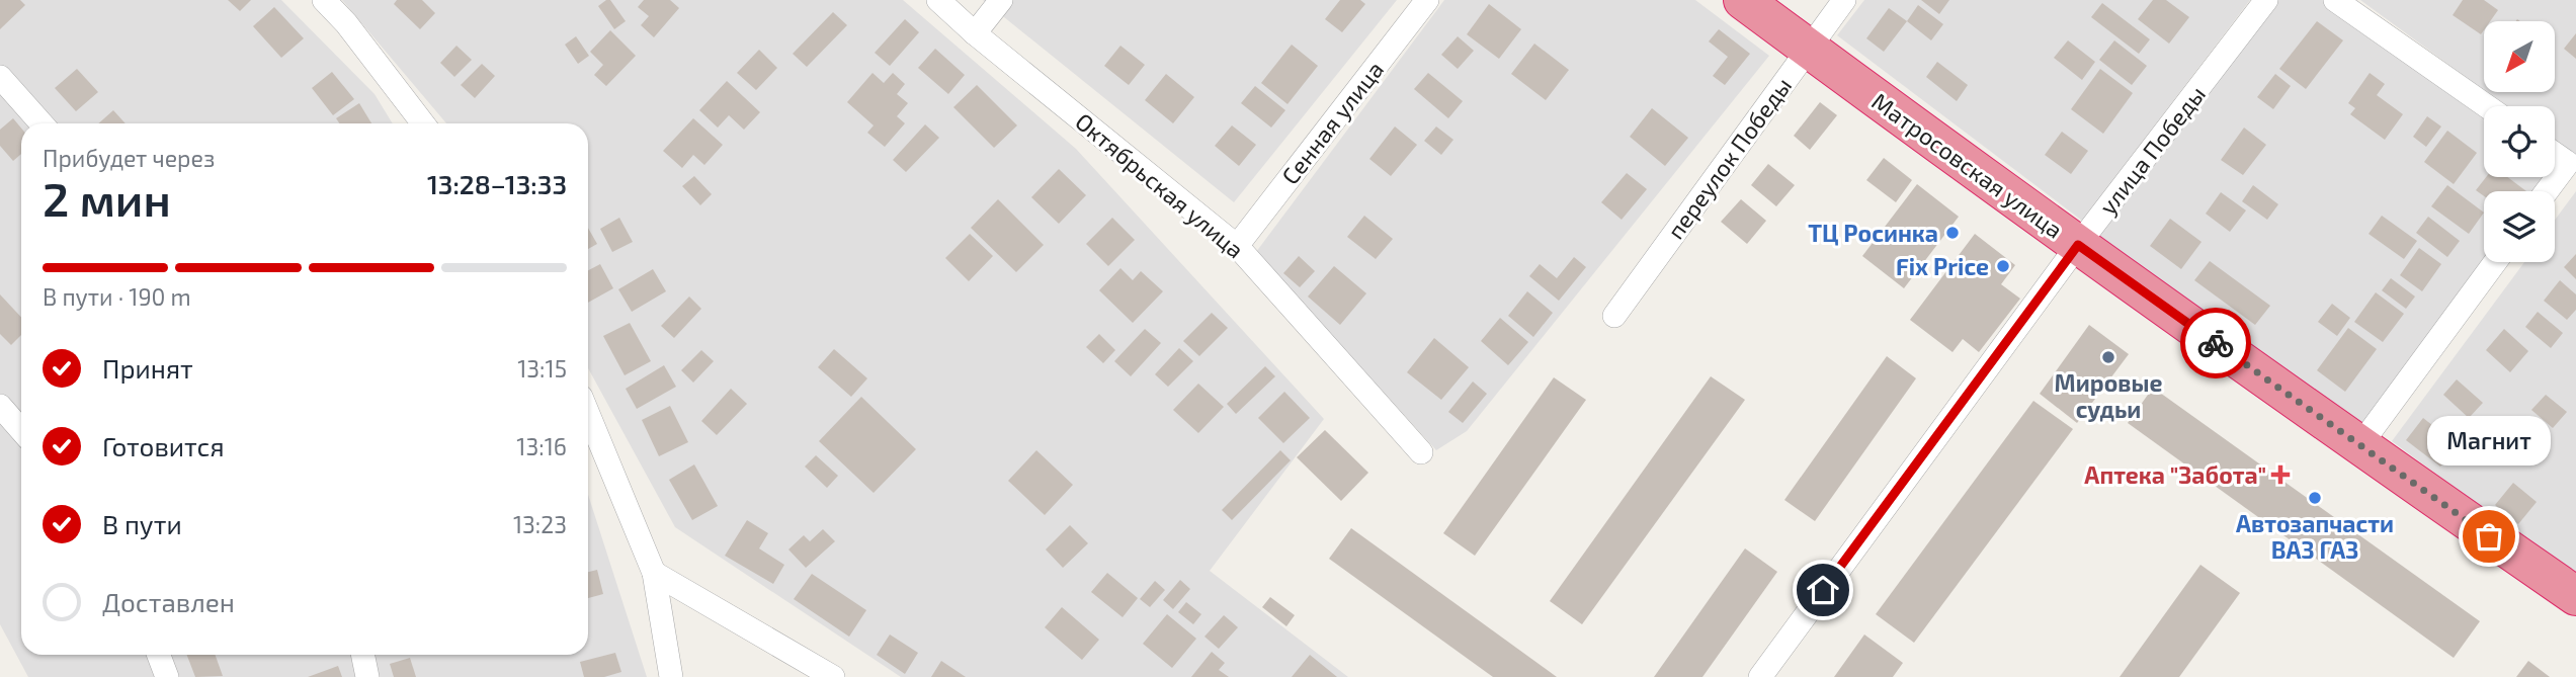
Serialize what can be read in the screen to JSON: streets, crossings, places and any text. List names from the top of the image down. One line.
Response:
{"streets":{"highway":["Матросовская улица"],"street":["Сенная улица","улица Победы","переулок Победы","Октябрьская улица"]},"crossings":[["Сенная улица","Октябрьская улица"],["улица Победы","Матросовская улица"],["переулок Победы","Матросовская улица"]],"places":{"other":["ТЦ Росинка","Fix Price","Мировые судьи","Автозапчасти ВАЗ ГАЗ","Магнит"],"health":["Аптека \"Забота\""]},"north":"bottom left","page":{"heading":["2 мин","Прибудет через","13:28–13:33"],"bar":"В пути · 190 m","list":[["Принят","13:15"],["Готовится","13:16"],["В пути","13:23"],"Доставлен"],"bubble":"Магнит"}}
